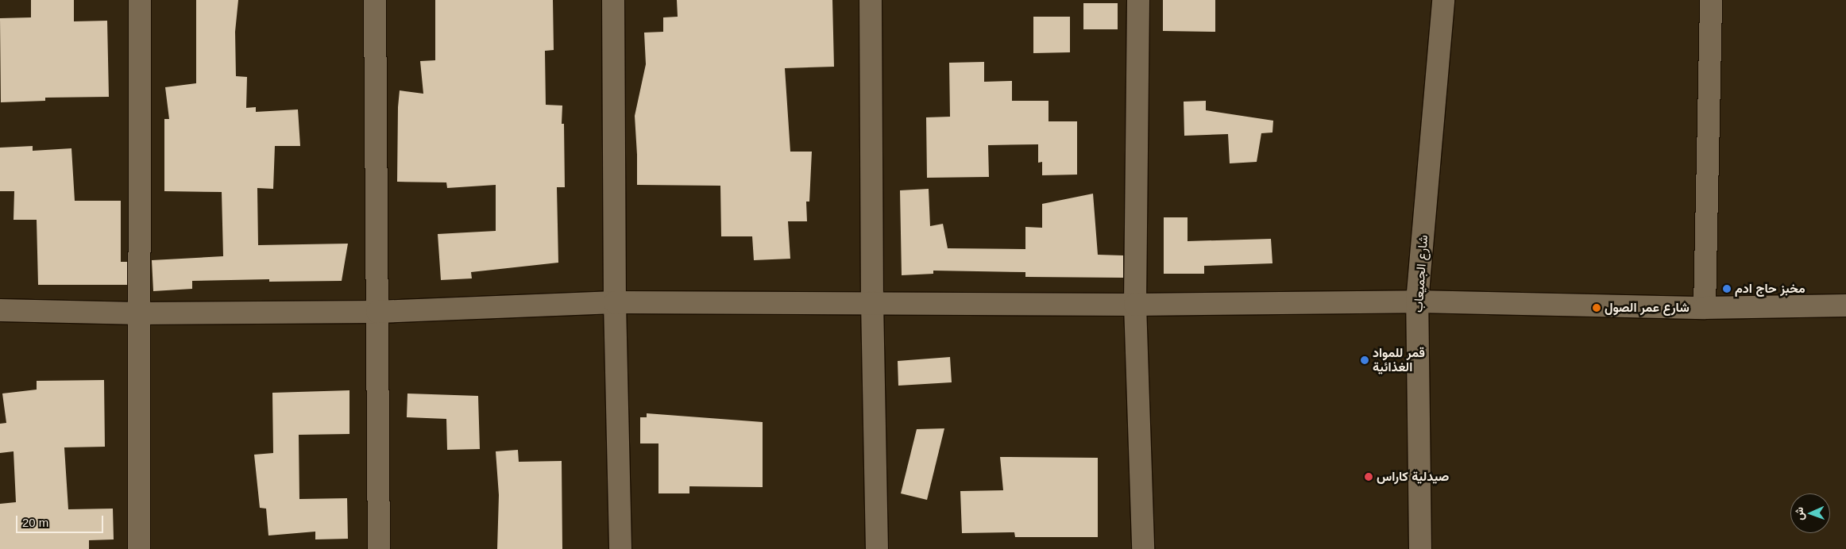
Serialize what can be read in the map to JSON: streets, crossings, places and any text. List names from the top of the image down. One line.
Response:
{"streets":{"street":["شارع الجميعاب"]},"places":["مخبز حاج ادم","شارع عمر الصول","قمر للمواد الغذائية","صيدلية كاراس"],"scale_bar":"20 m","north":"left"}
